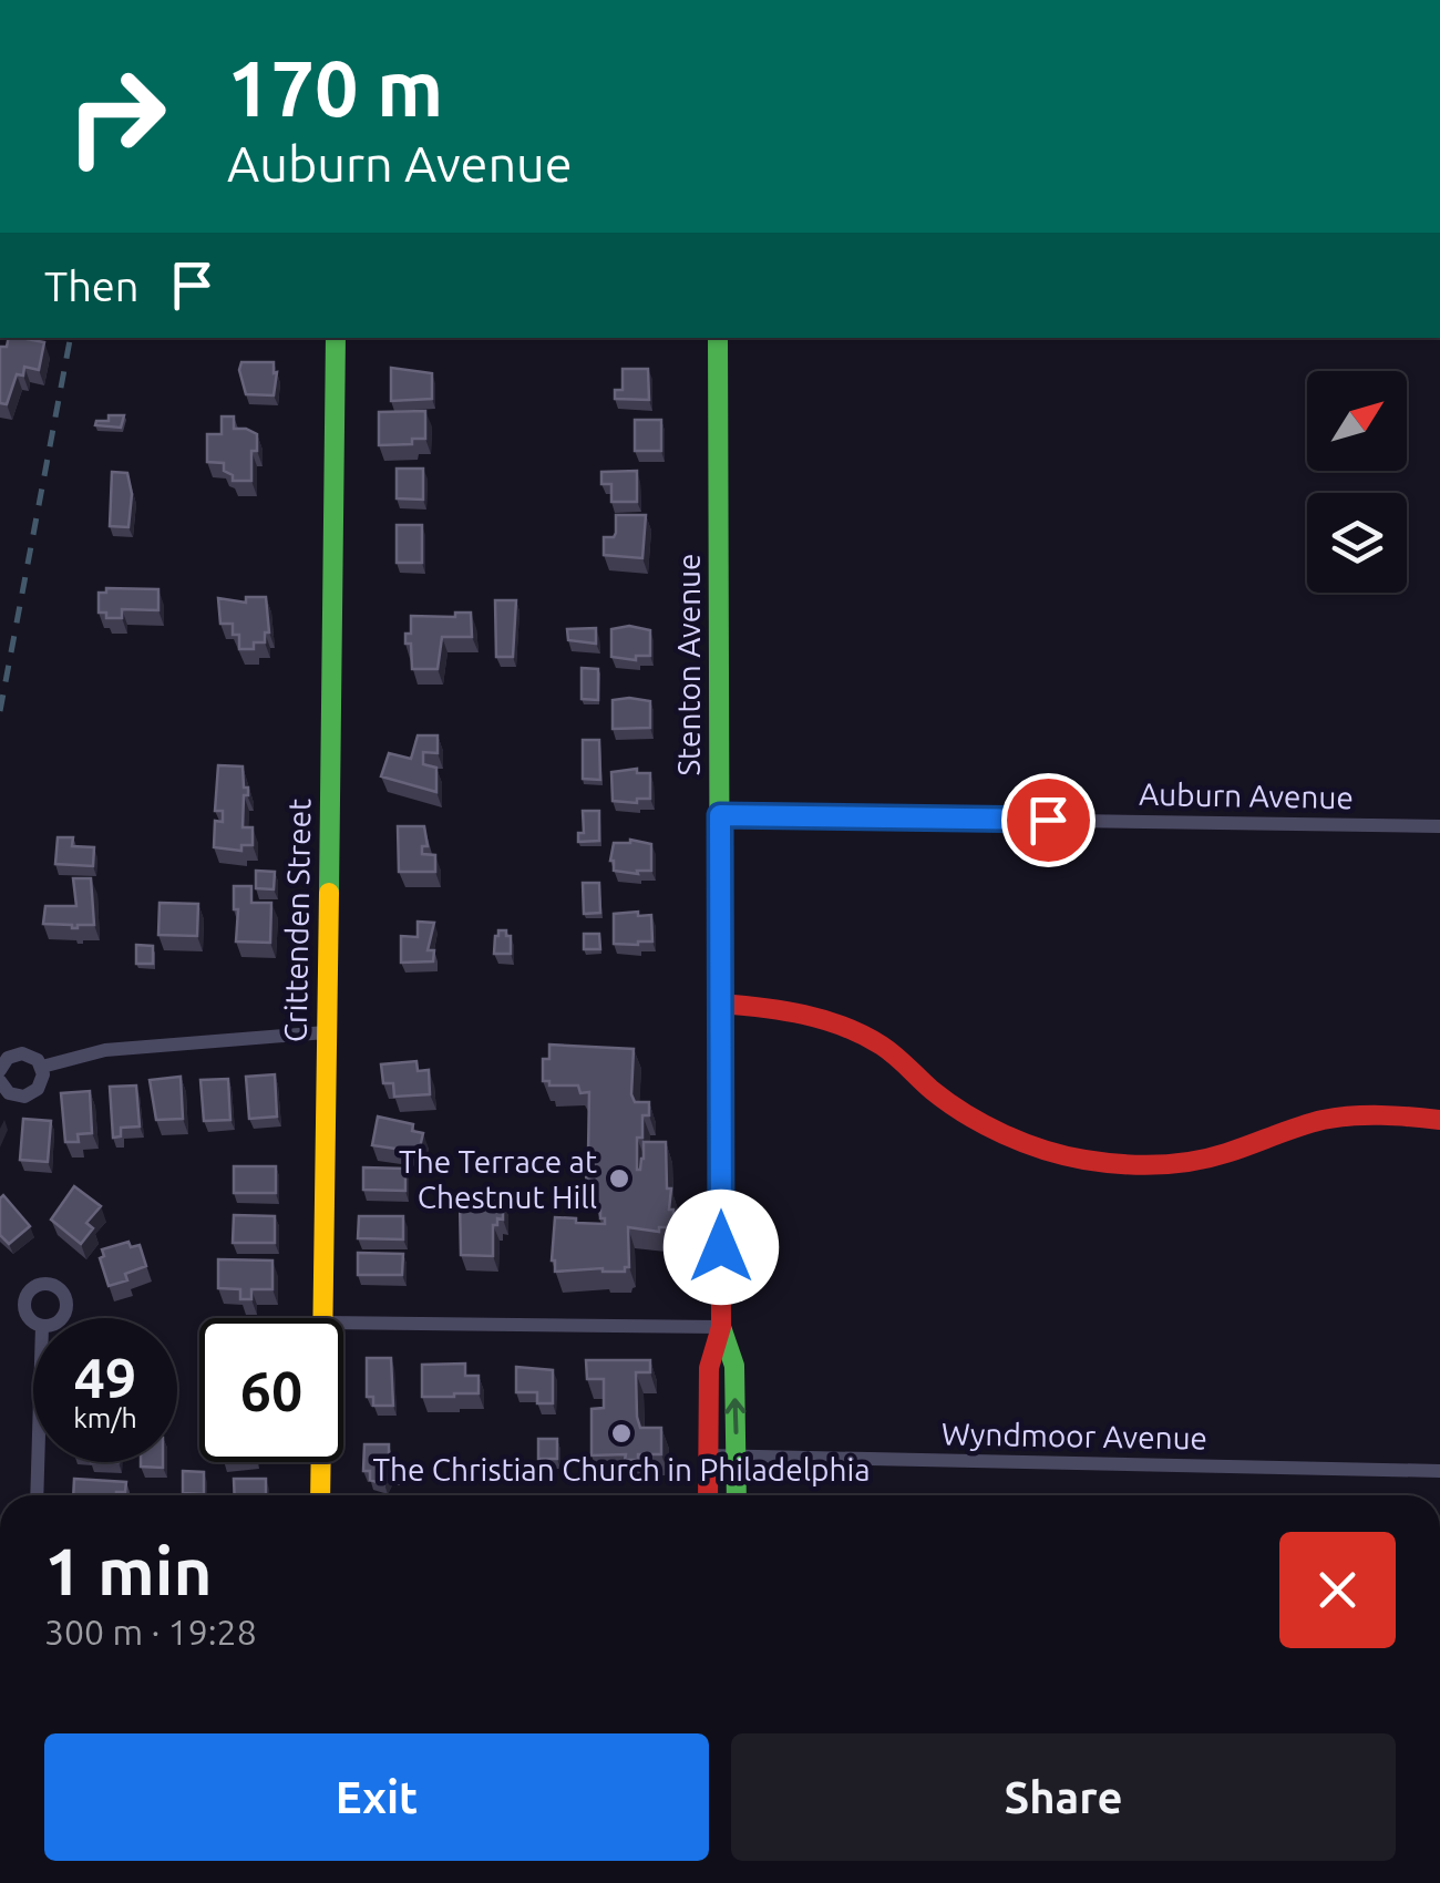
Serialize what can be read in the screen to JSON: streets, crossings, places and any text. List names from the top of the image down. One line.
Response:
{"streets":{"street":["Stenton Avenue","Auburn Avenue","Crittenden Street","Wyndmoor Avenue"]},"crossings":[["Stenton Avenue","Auburn Avenue"],["Stenton Avenue","Wyndmoor Avenue"]],"places":["The Terrace at Chestnut Hill","The Christian Church in Philadelphia"],"north":"top right","page":{"turn":["170 m","Auburn Avenue"],"then":"Then","speed":"49 km/h","limit":"60","heading":["1 min","300 m · 19:28"],"buttons":["Exit","Share"]}}
